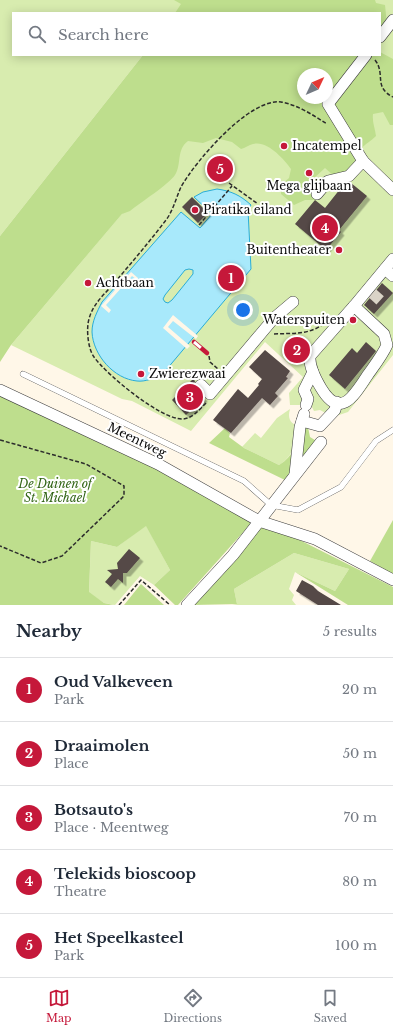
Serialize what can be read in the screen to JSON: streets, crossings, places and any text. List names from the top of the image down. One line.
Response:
{"streets":{"street":["Meentweg"]},"parks":["De Duinen of St. Michael"],"places":["Incatempel","Mega glijbaan","Piratika eiland","Buitentheater","Achtbaan","Waterspuiten","Zwierezwaai"],"north":"top right","page":{"search":"Search here","pins":["5","4","1","2","3"],"heading":["Nearby","5 results"],"list":[{"mark":"1","name":"Oud Valkeveen","note":"Park","value":"20 m"},{"mark":"2","name":"Draaimolen","note":"Place","value":"50 m"},{"mark":"3","name":"Botsauto's","note":"Place · Meentweg","value":"70 m"},{"mark":"4","name":"Telekids bioscoop","note":"Theatre","value":"80 m"},{"mark":"5","name":"Het Speelkasteel","note":"Park","value":"100 m"}],"nav":["Map","Directions","Saved"]}}
